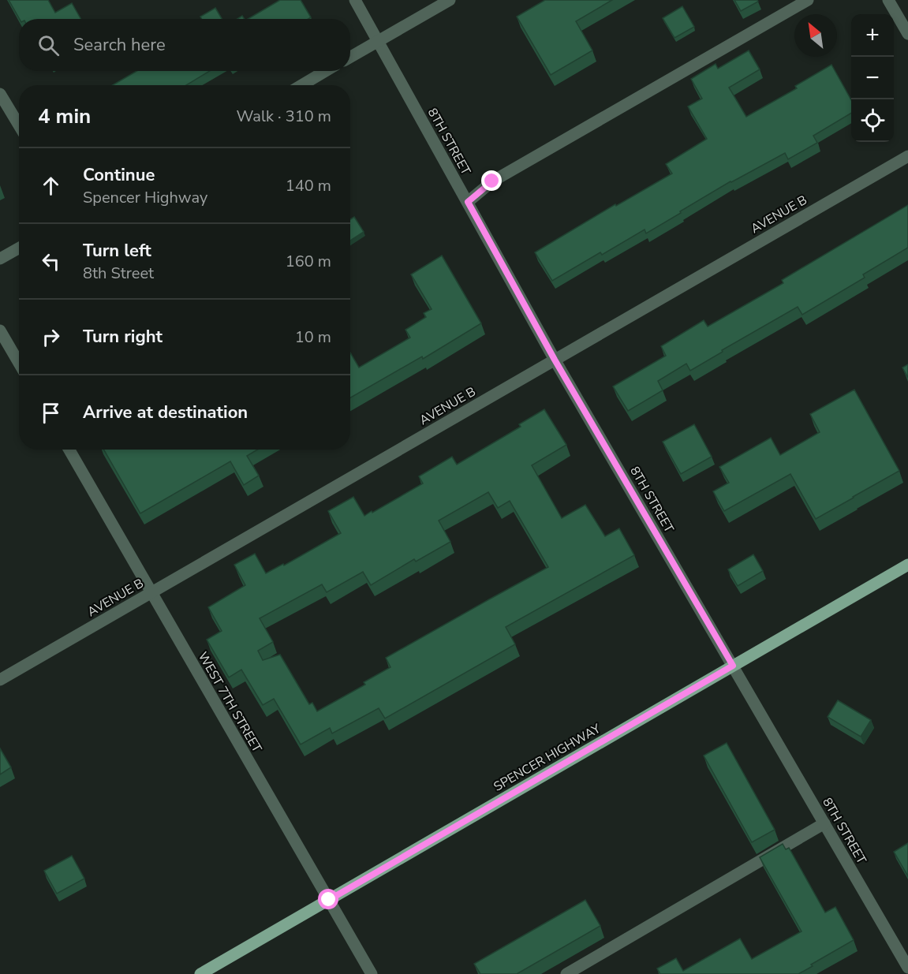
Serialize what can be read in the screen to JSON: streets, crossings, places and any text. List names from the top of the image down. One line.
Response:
{"streets":{"main road":["SPENCER HIGHWAY"],"street":["8TH STREET","AVENUE B","WEST 7TH STREET"]},"crossings":[["8TH STREET","AVENUE B"],["8TH STREET","SPENCER HIGHWAY"],["AVENUE B","WEST 7TH STREET"],["WEST 7TH STREET","SPENCER HIGHWAY"]],"north":"top left","page":{"map_buttons":["+","−"],"search":"Search here","heading":["4 min","Walk · 310 m"],"list":[["Continue","Spencer Highway","140 m"],["Turn left","8th Street","160 m"],["Turn right","10 m"],"Arrive at destination"]}}
